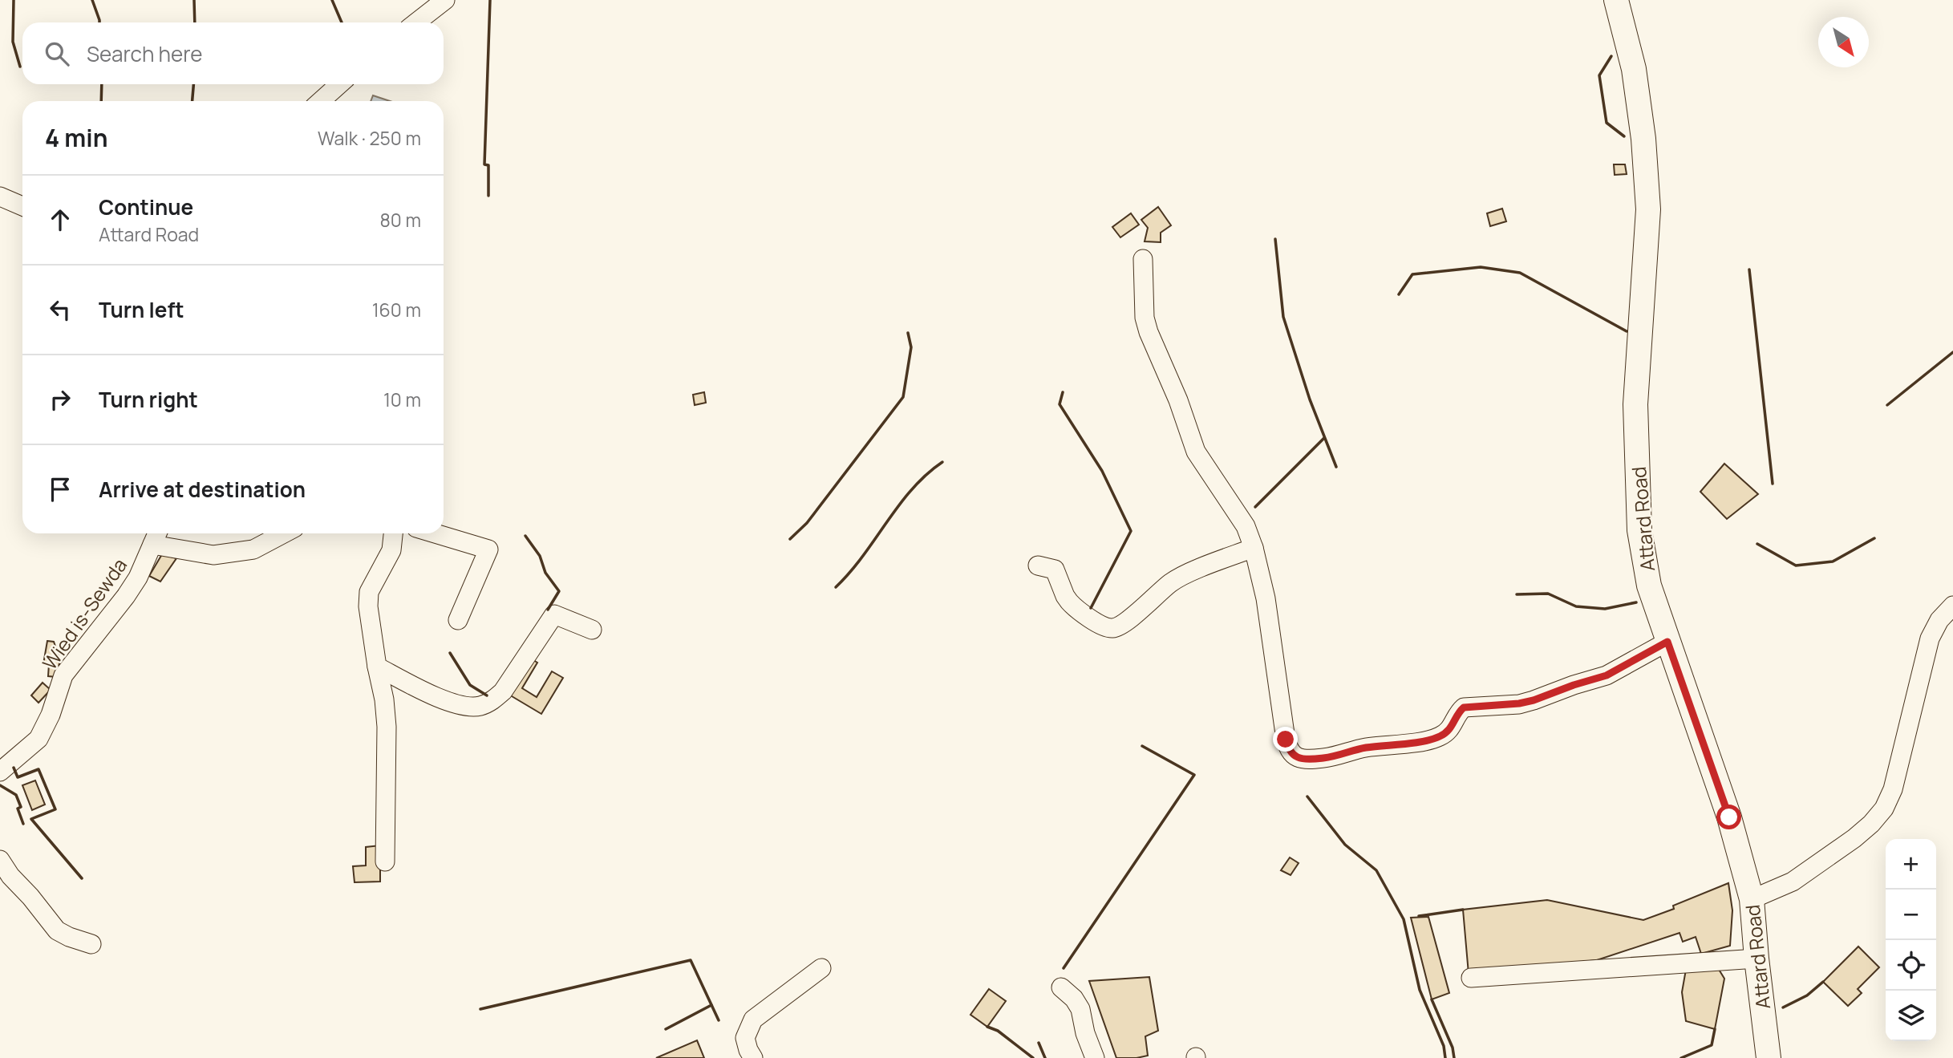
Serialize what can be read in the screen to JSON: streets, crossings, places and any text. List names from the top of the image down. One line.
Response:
{"streets":{"main road":["Attard Road"],"street":["Wied is-Sewda"]},"north":"bottom right","page":{"search":"Search here","heading":["4 min","Walk · 250 m"],"list":[["Continue","Attard Road","80 m"],["Turn left","160 m"],["Turn right","10 m"],"Arrive at destination"],"map_buttons":["+","−"]}}
